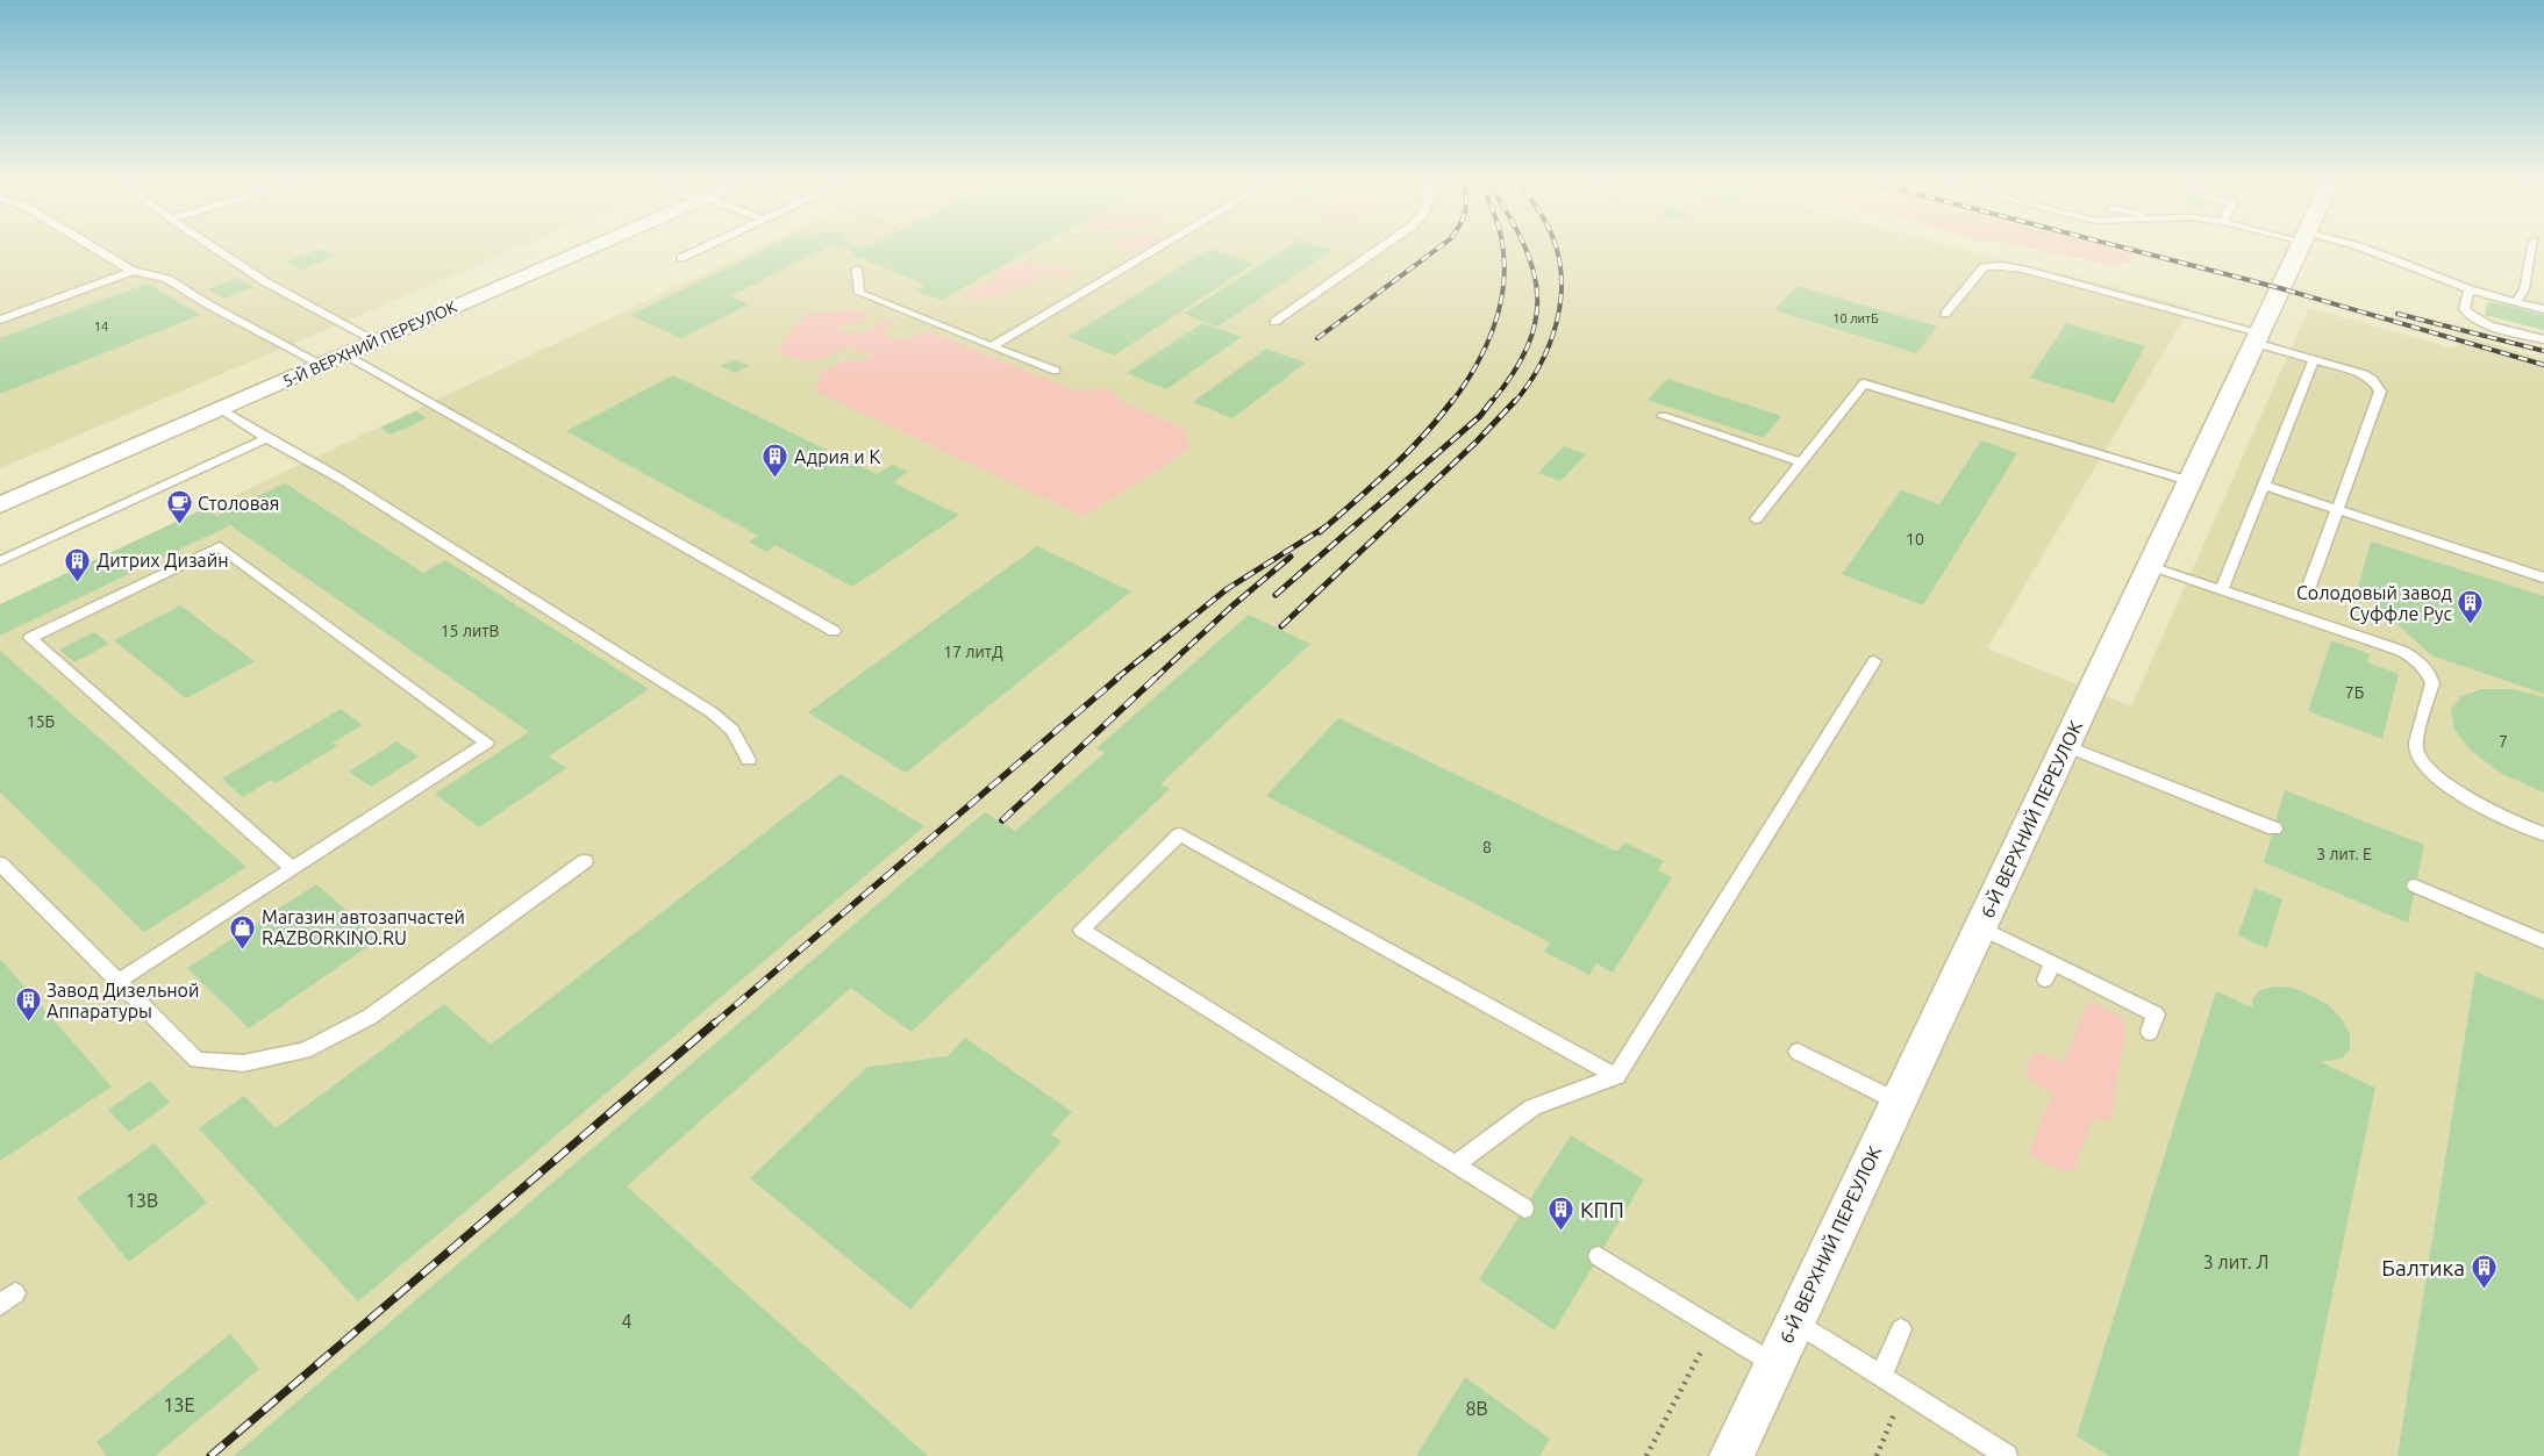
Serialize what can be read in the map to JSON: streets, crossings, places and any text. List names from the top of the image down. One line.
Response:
{"streets":{"street":["5-Й ВЕРХНИЙ ПЕРЕУЛОК","6-Й ВЕРХНИЙ ПЕРЕУЛОК"]},"places":{"building":["Адрия и К","Дитрих Дизайн","Солодовый завод Суффле Рус","Завод Дизельной Аппаратуры","КПП","Балтика"],"cafe":["Столовая"],"shop":["Магазин автозапчастей RAZBORKINO.RU"]},"house_numbers":["10 литБ","14","10","15 литВ","17 литД","7Б","15Б","7","8","3 лит. Е","13В","3 лит. Л","4","13Е","8В"]}
